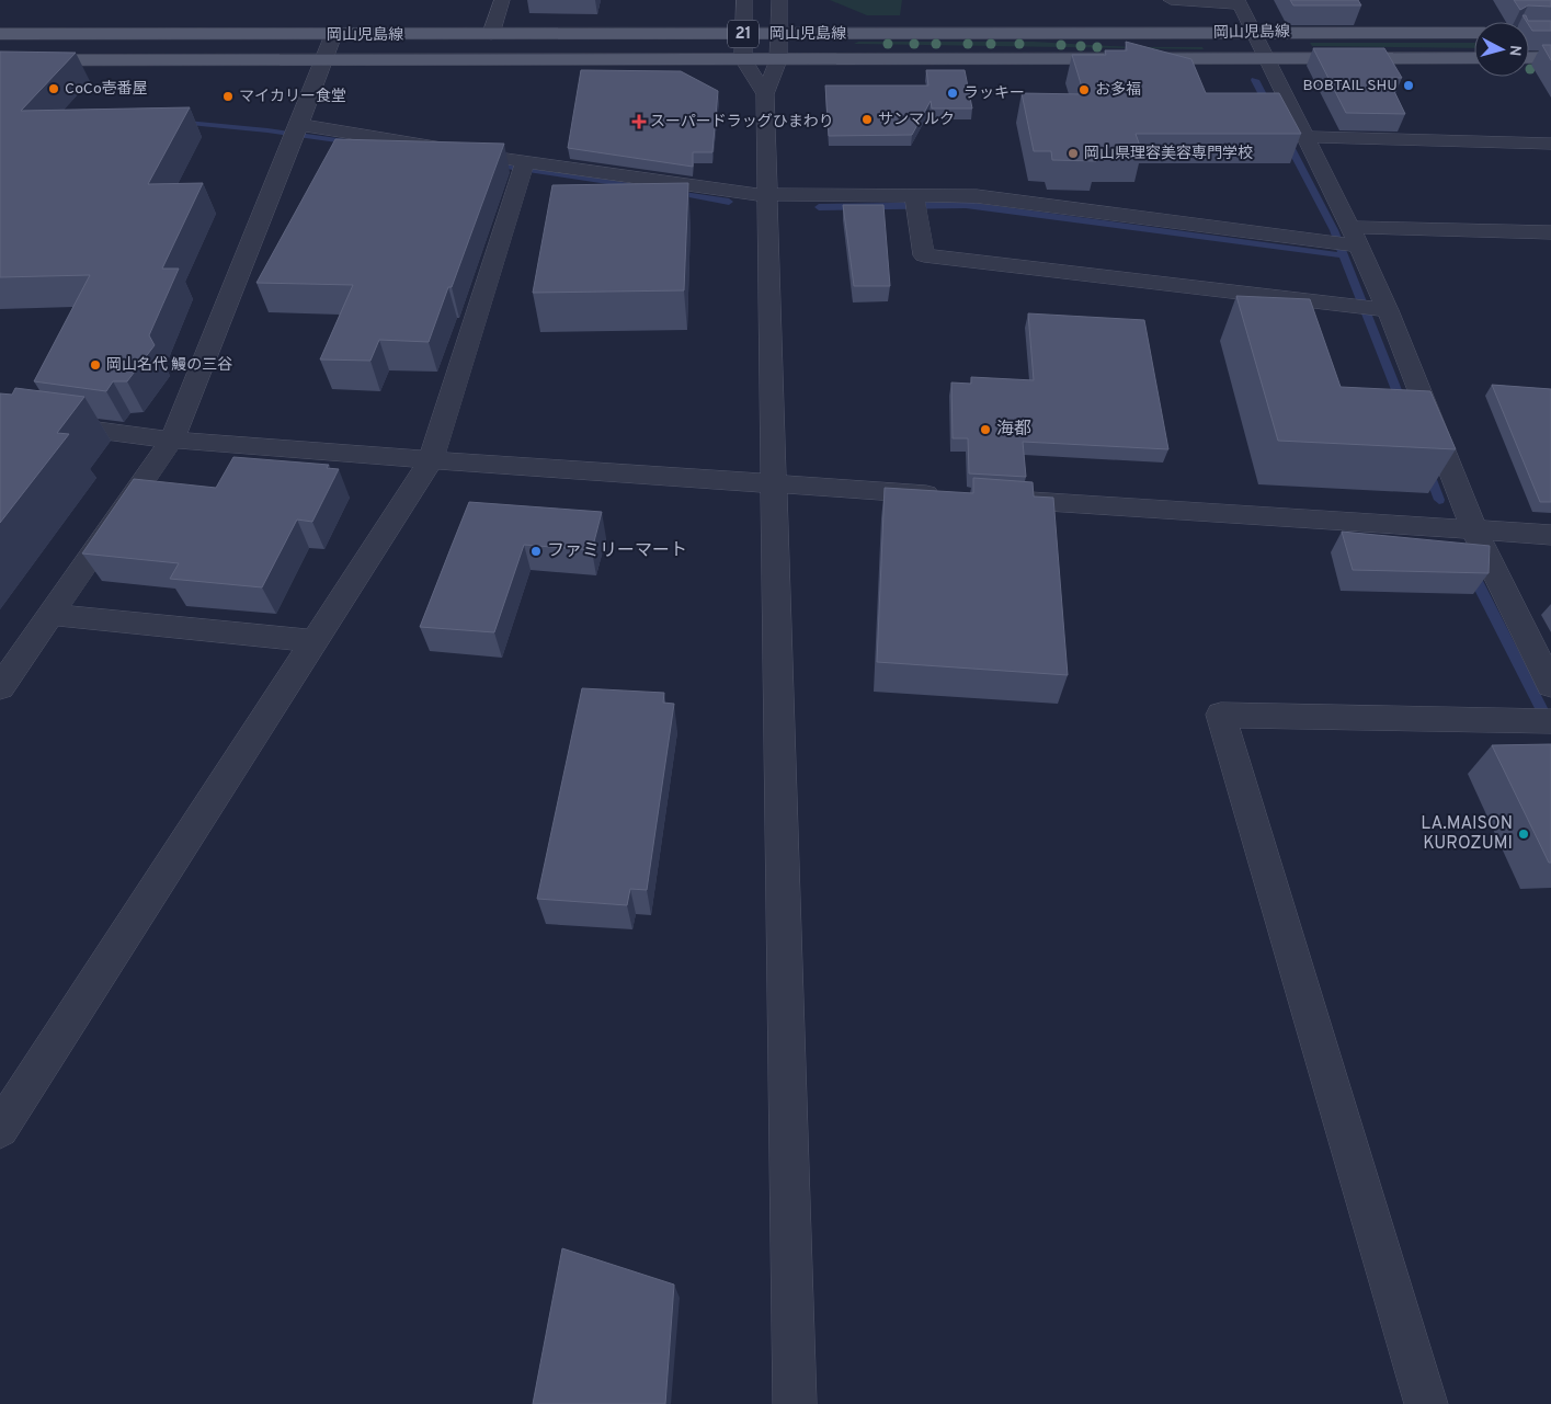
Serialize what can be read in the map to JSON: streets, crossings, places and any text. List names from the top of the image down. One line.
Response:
{"streets":{"main road":["岡山児島線","21"]},"places":{"other":["BOBTAIL SHU","CoCo壱番屋","お多福","ラッキー","マイカリー食堂","サンマルク","岡山県理容美容専門学校","岡山名代 鰻の三谷","海都","ファミリーマート","LA.MAISON KUROZUMI"],"health":["スーパードラッグひまわり"]},"north":"right"}
